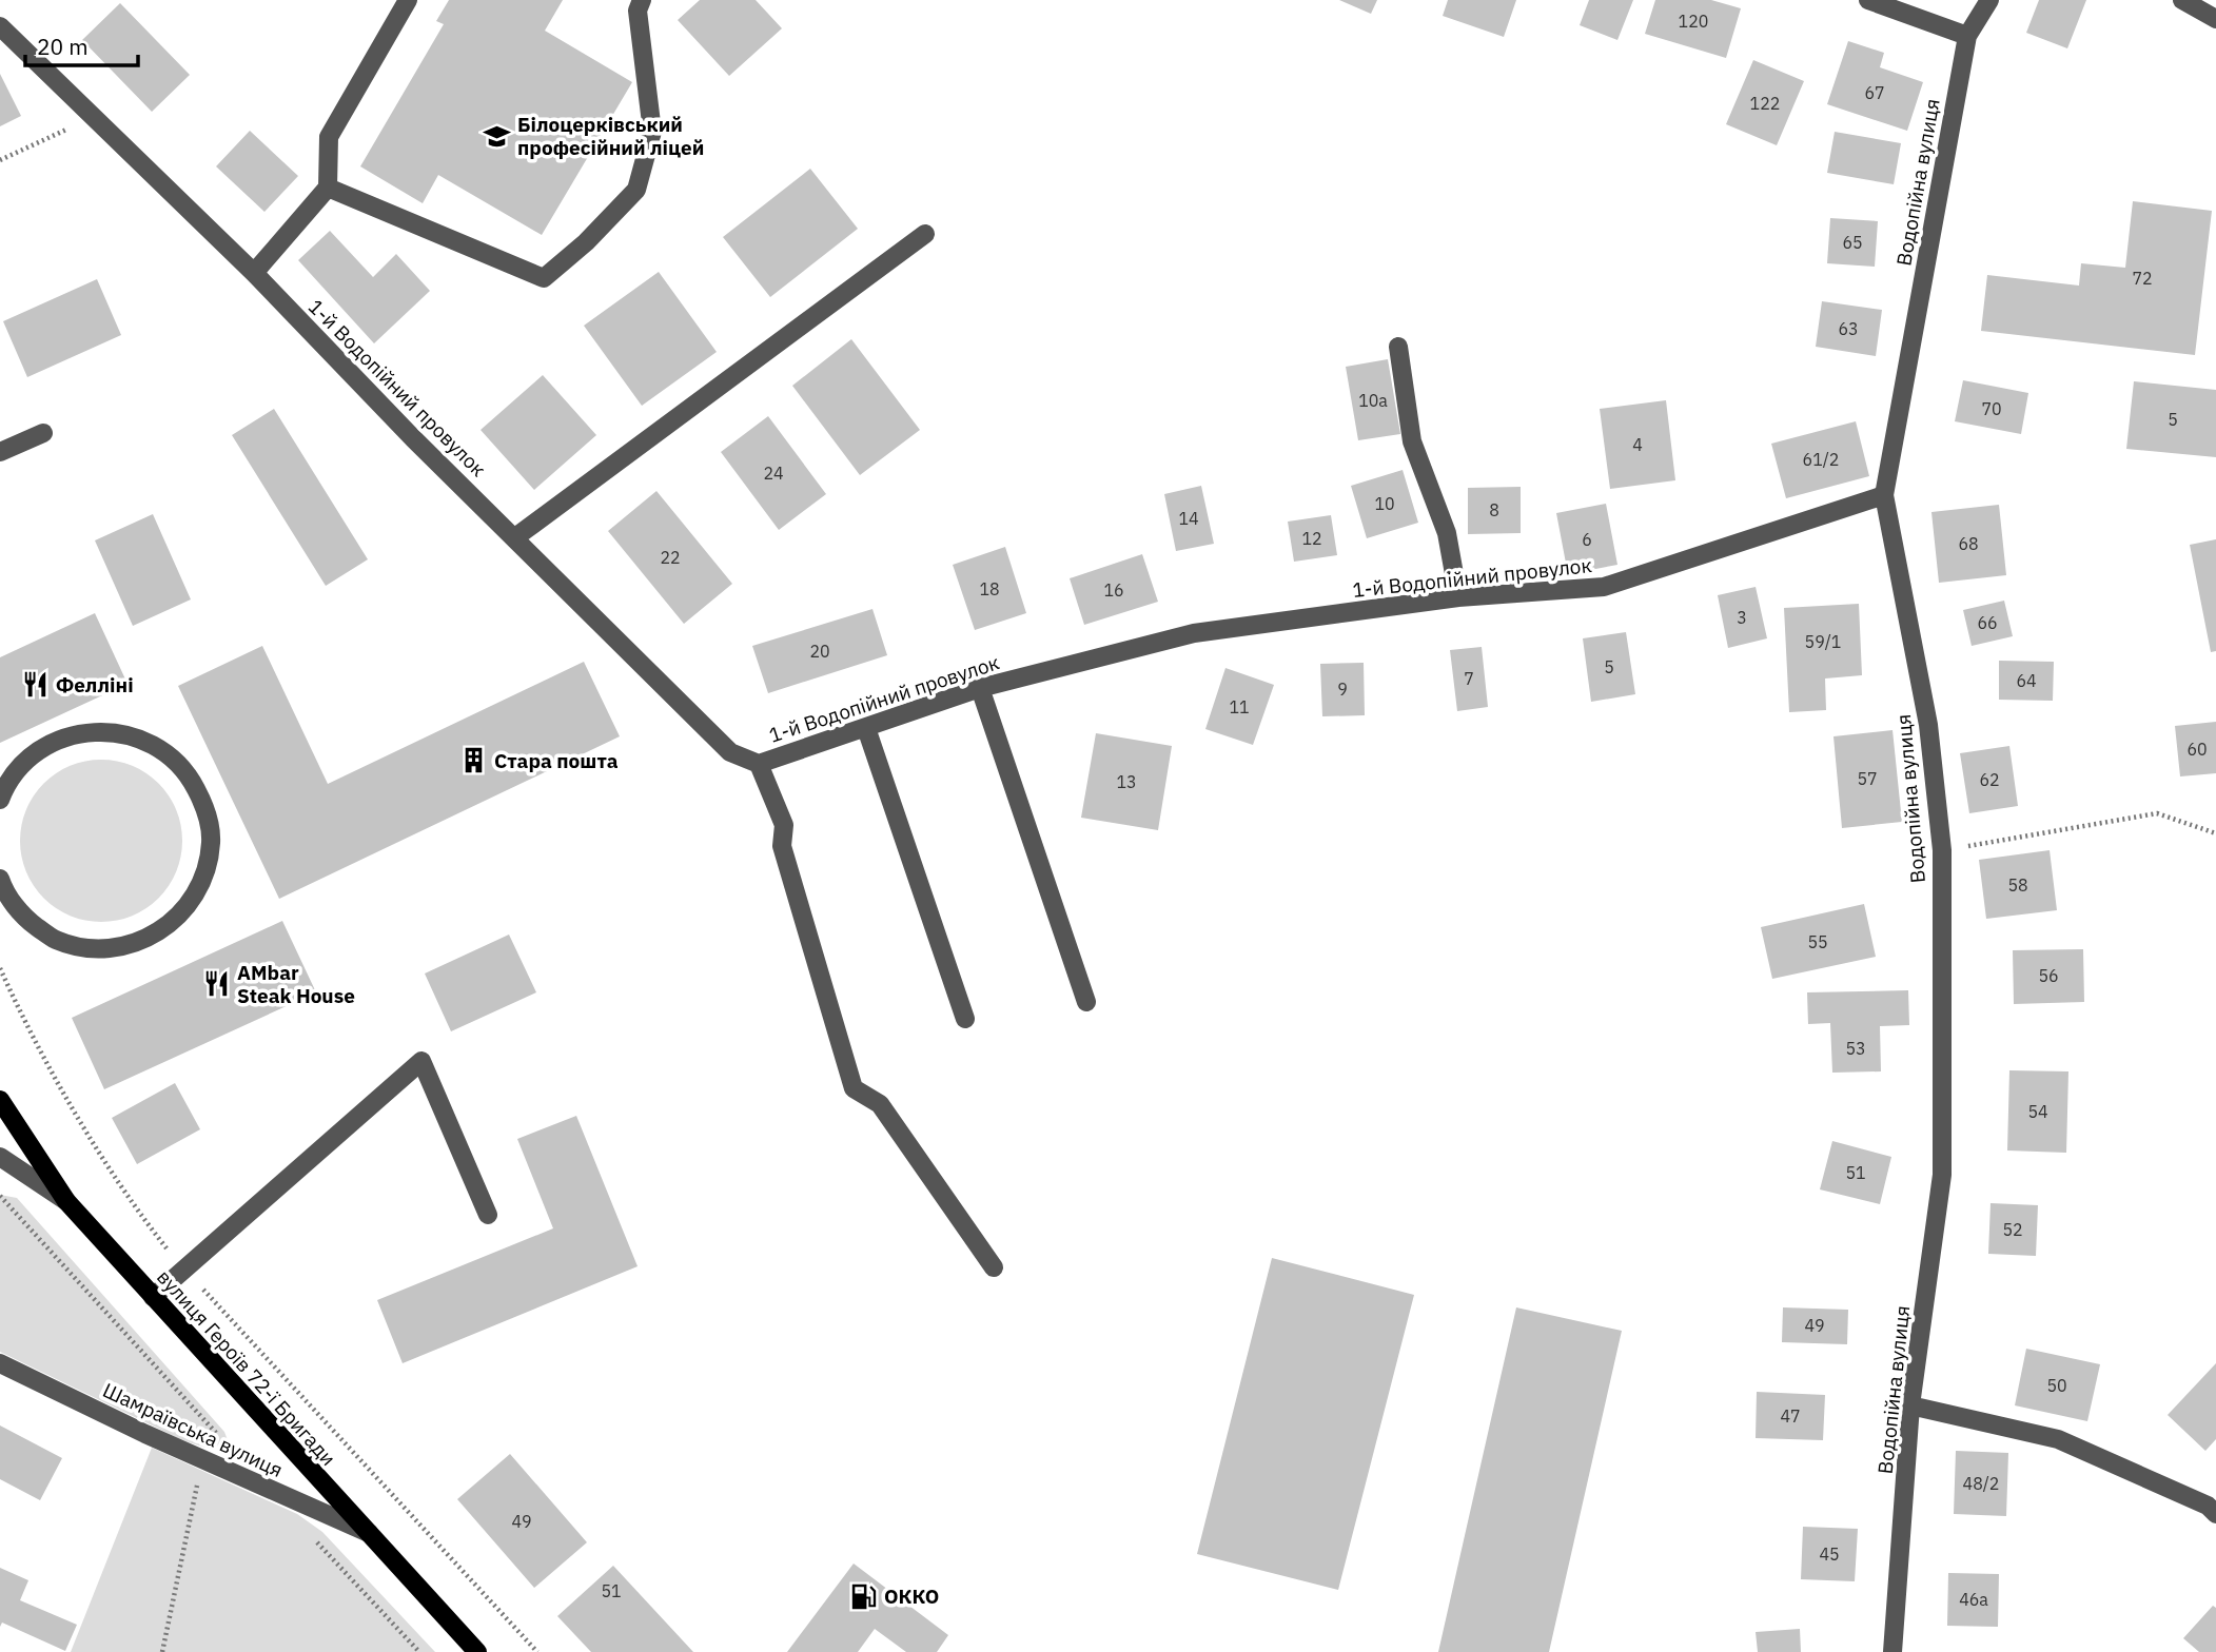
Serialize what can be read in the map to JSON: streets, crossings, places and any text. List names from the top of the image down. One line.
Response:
{"streets":{"main road":["вулиця Героїв 72-ї Бригади"],"street":["Водопійна вулиця","1-й Водопійний провулок","Шамраївська вулиця"]},"crossings":[["Водопійна вулиця","1-й Водопійний провулок"],["вулиця Героїв 72-ї Бригади","Шамраївська вулиця"]],"places":{"school or university":["Білоцерківський професійний ліцей"],"restaurant":["Фелліні","AMbar Steak House"],"building":["Стара пошта"],"fuel station":["ОККО"]},"house_numbers":["120","67","122","65","72","63","10а","70","5","4","61/2","24","10","8","14","12","6","68","22","18","16","3","66","59/1","20","5","7","64","9","11","60","57","62","13","58","55","56","53","54","51","52","49","50","47","48/2","49","45","51","46а"],"scale_bar":"20 m"}
